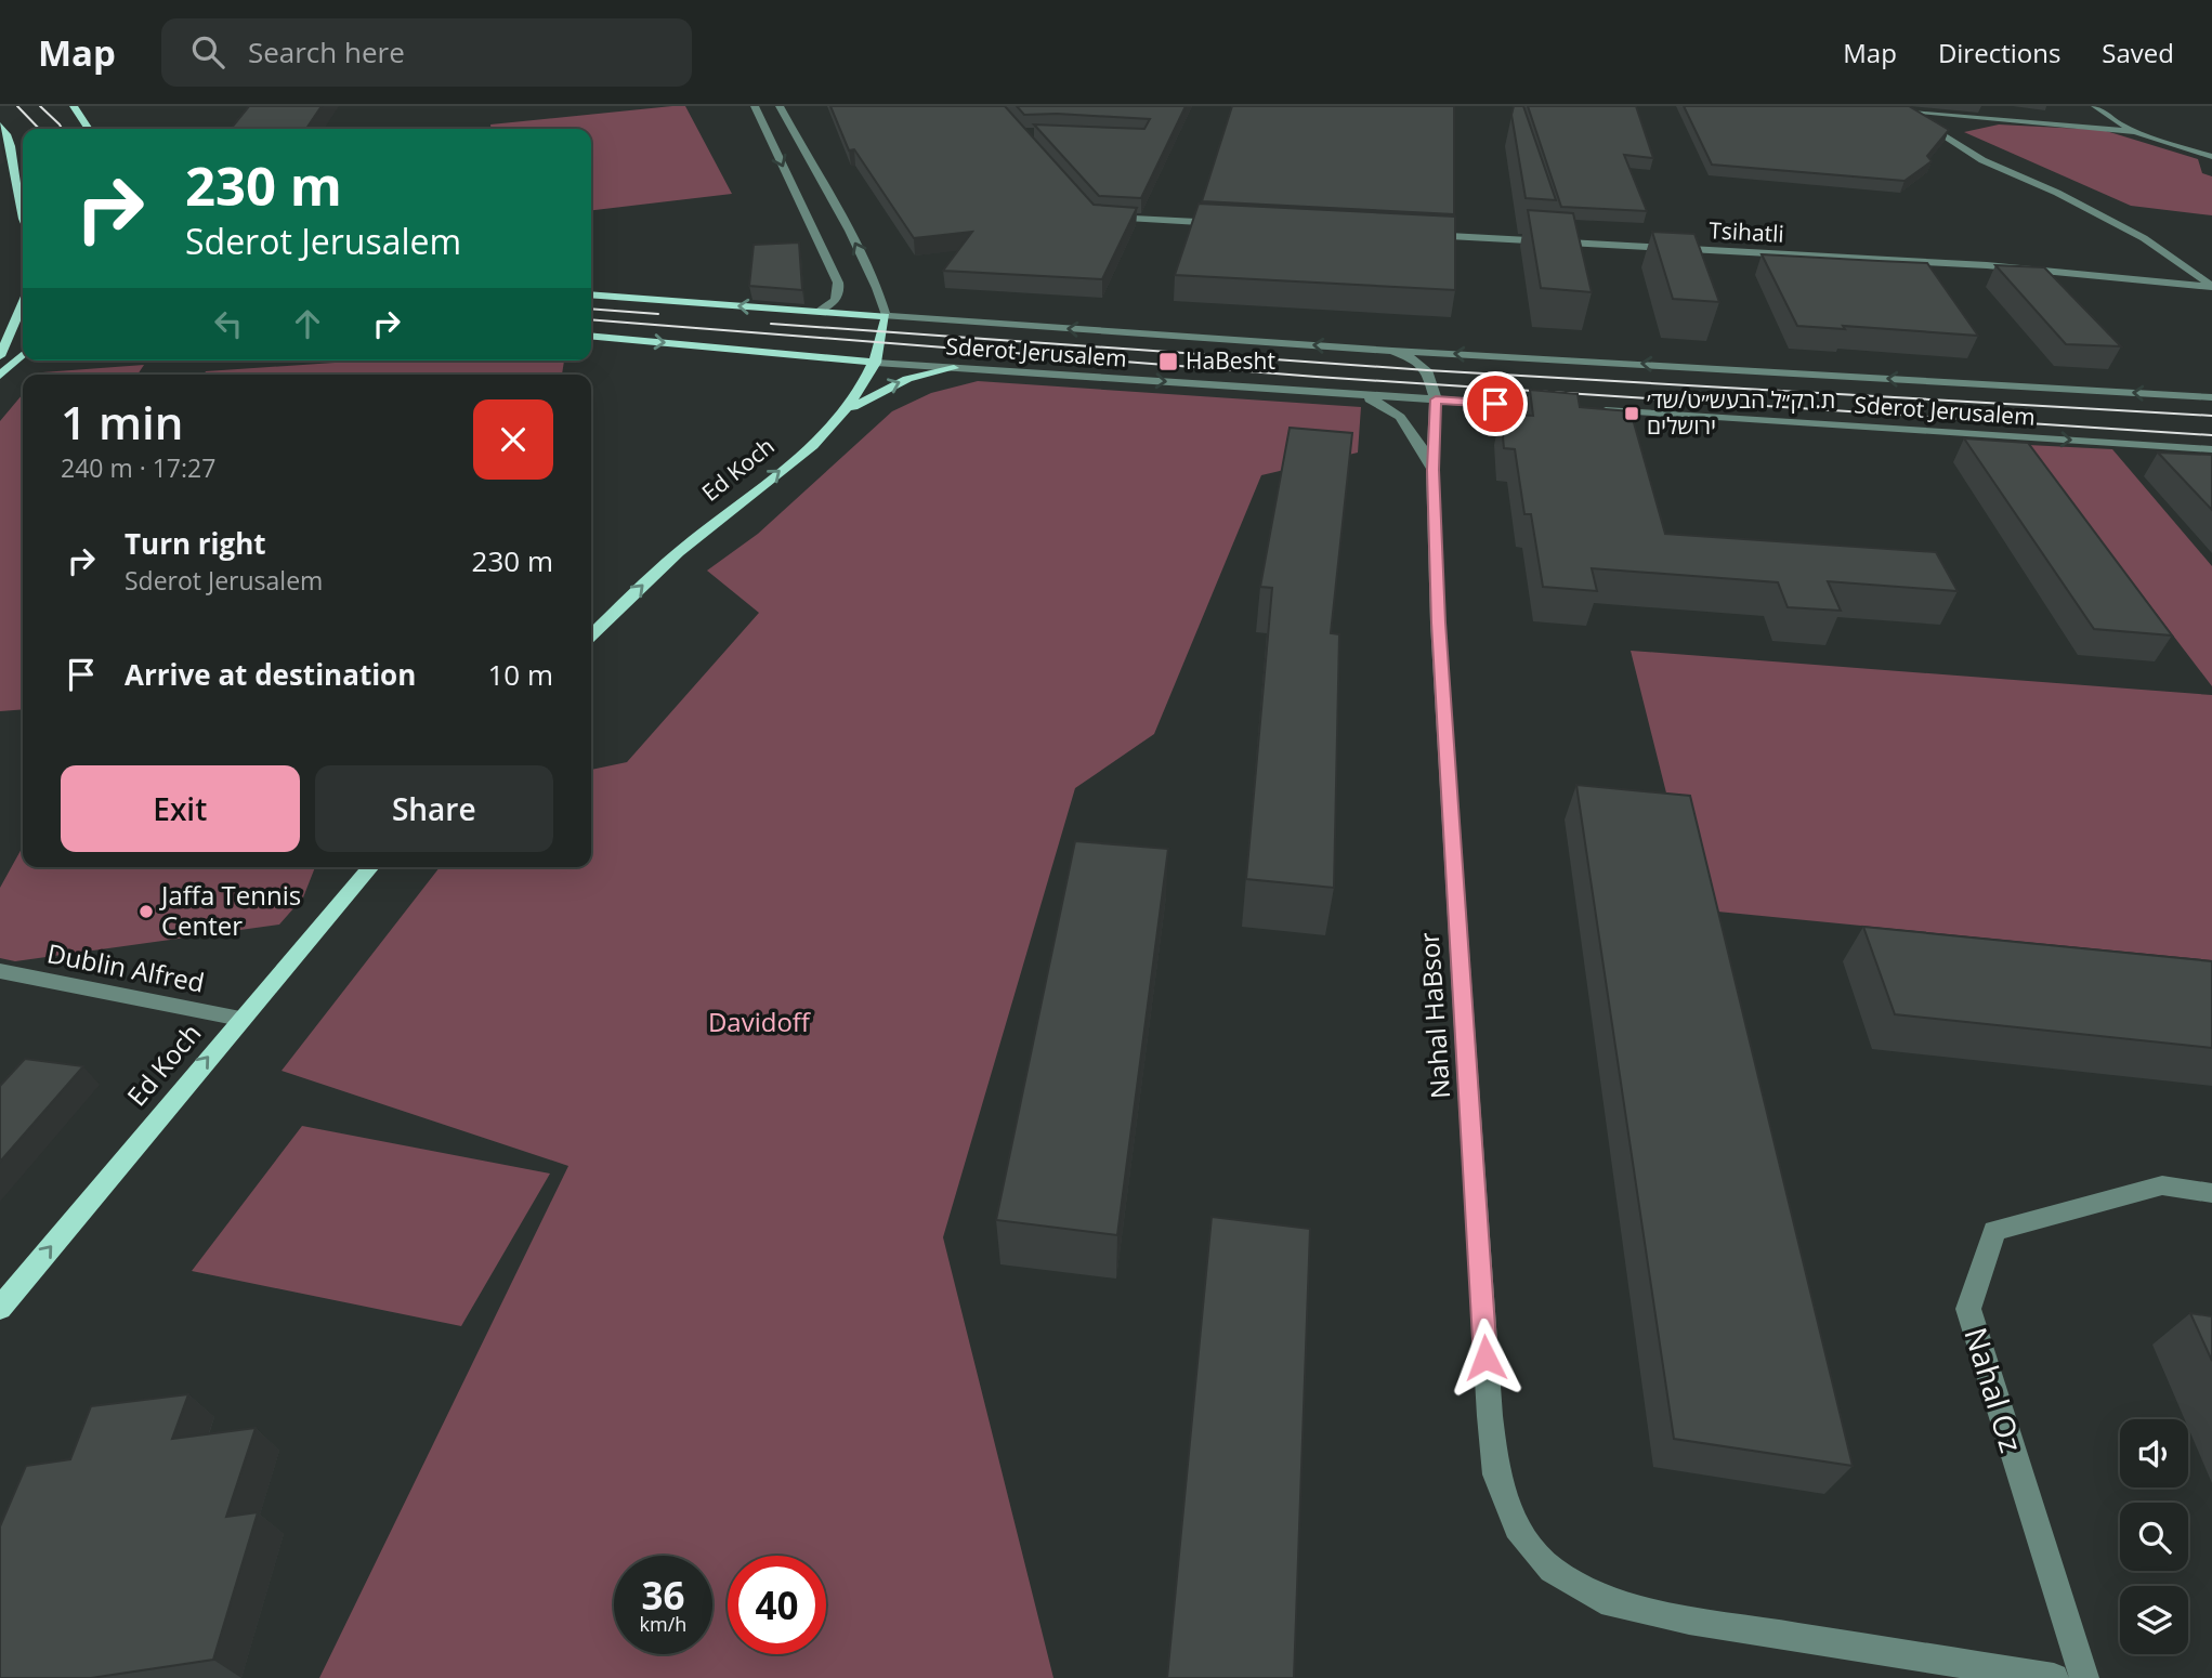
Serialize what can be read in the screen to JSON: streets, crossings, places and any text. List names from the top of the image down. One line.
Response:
{"streets":{"main road":["Sderot Jerusalem","Ed Koch"],"street":["Tsihatli","Dublin Alfred","Nahal HaBsor","Nahal Oz"]},"crossings":[["Sderot Jerusalem","Ed Koch"],["Sderot Jerusalem","Nahal HaBsor"],["Ed Koch","Dublin Alfred"]],"one_way":["Ed Koch"],"parks":["Davidoff"],"places":{"transit":["HaBesht","ת.רק״ל הבעש״ט/שד׳ ירושלים"],"other":["Jaffa Tennis Center"]},"page":{"header":"Map","search":"Search here","nav":["Map","Directions","Saved"],"turn":["230 m","Sderot Jerusalem"],"heading":["1 min","240 m · 17:27"],"list":[{"name":"Turn right","note":"Sderot Jerusalem","value":"230 m"},{"name":"Arrive at destination","value":"10 m"}],"buttons":["Exit","Share"],"speed":"36 km/h","limit":"40"}}
